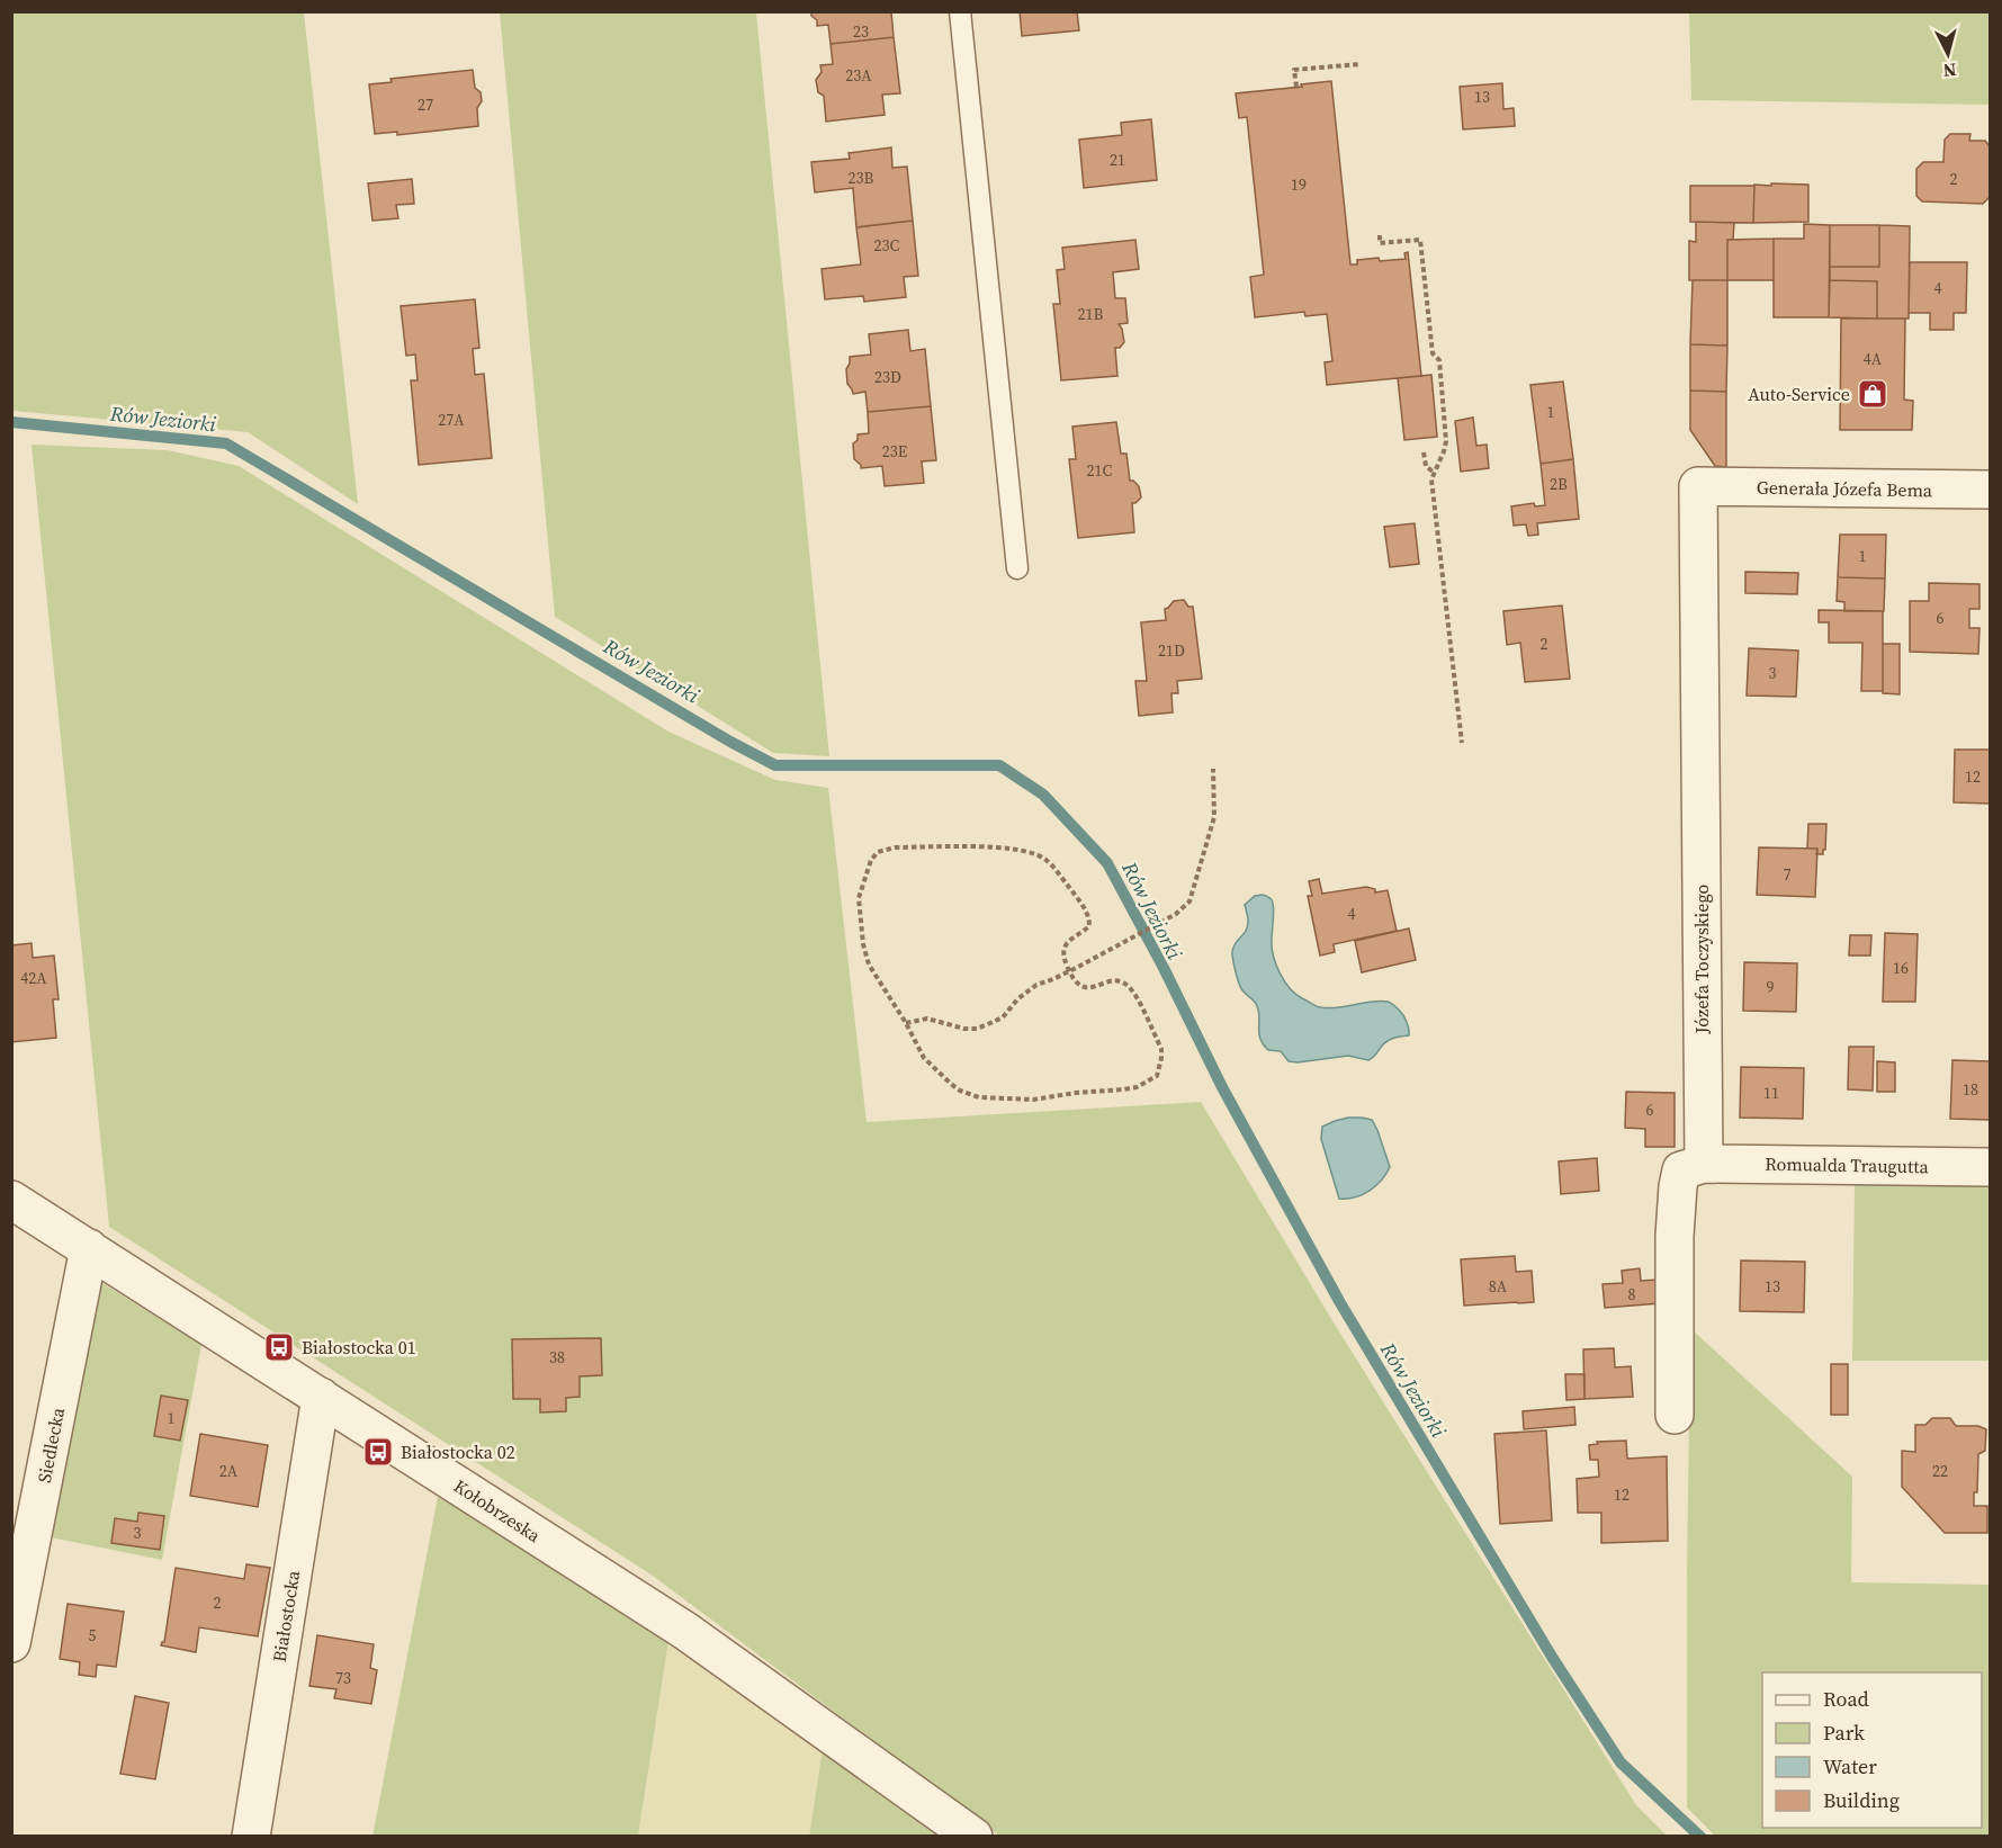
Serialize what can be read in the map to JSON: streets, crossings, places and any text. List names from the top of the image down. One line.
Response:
{"streets":{"street":["Generała Józefa Bema","Józefa Toczyskiego","Romualda Traugutta","Siedlecka","Kołobrzeska","Białostocka"]},"crossings":[["Generała Józefa Bema","Józefa Toczyskiego"],["Józefa Toczyskiego","Romualda Traugutta"],["Siedlecka","Kołobrzeska"],["Kołobrzeska","Białostocka"]],"water":["Rów Jeziorki"],"places":{"shop":["Auto-Service"],"bus stop":["Białostocka 01","Białostocka 02"]},"house_numbers":["23","23A","13","27","21","23B","2","19","23C","4","21B","4A","23D","1","27A","23E","21C","2B","1","6","2","21D","3","12","7","4","16","42A","9","18","11","6","8A","13","8","38","1","2A","22","12","3","2","5","73"],"legend":["Road","Park","Water","Building"],"north":"bottom"}
